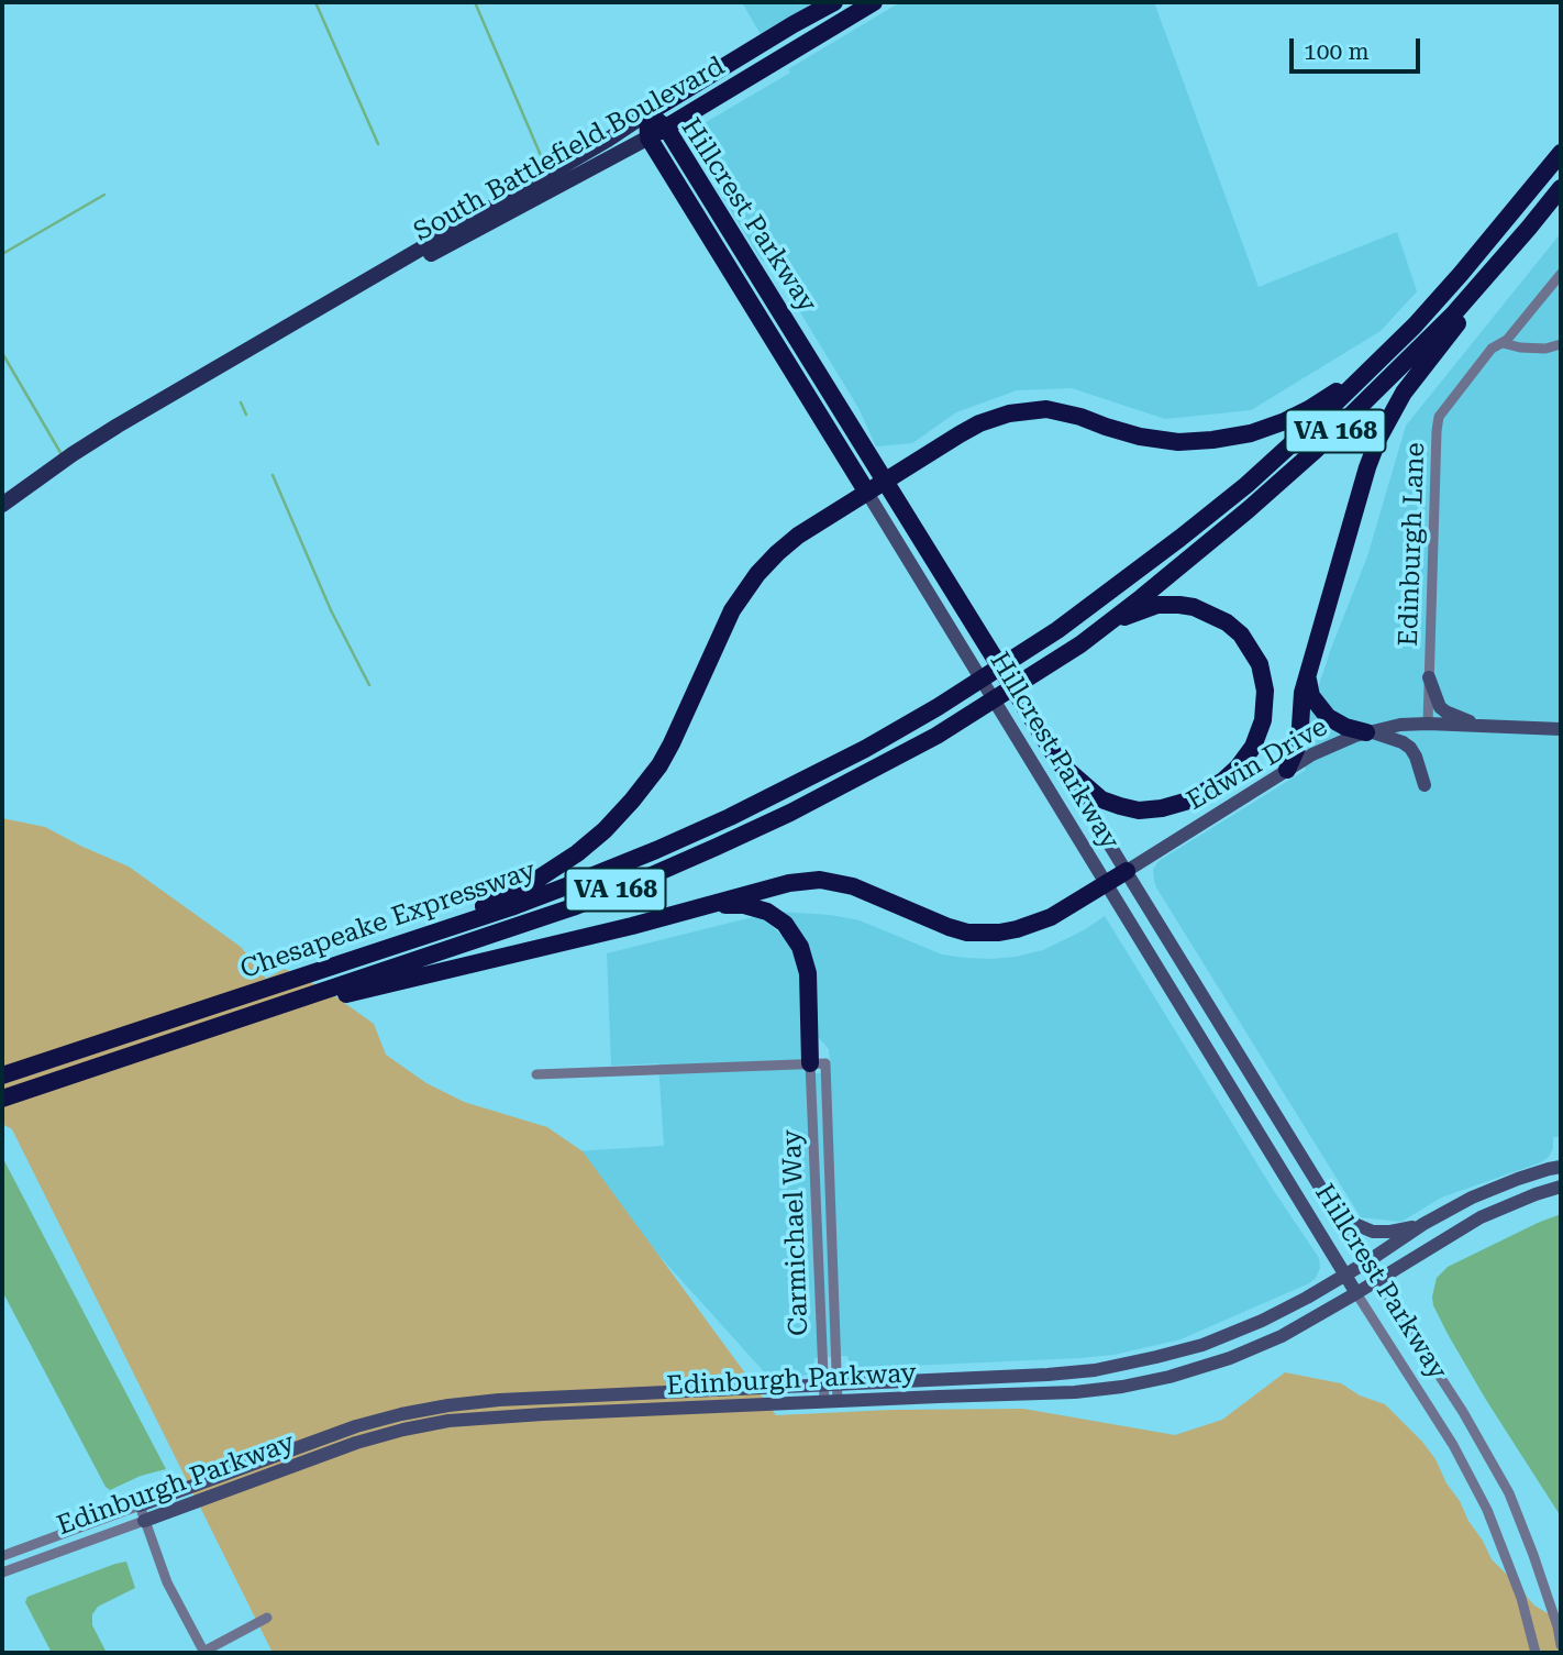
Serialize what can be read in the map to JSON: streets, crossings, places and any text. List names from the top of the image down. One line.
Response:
{"streets":{"highway":["South Battlefield Boulevard","Hillcrest Parkway","VA 168","Chesapeake Expressway"],"street":["Edinburgh Lane","Edwin Drive","Carmichael Way","Edinburgh Parkway"]},"crossings":[["South Battlefield Boulevard","Hillcrest Parkway"],["Hillcrest Parkway","Edwin Drive"],["Hillcrest Parkway","Edinburgh Parkway"],["Edinburgh Lane","Edwin Drive"],["Carmichael Way","Edinburgh Parkway"]],"scale_bar":"100 m"}
